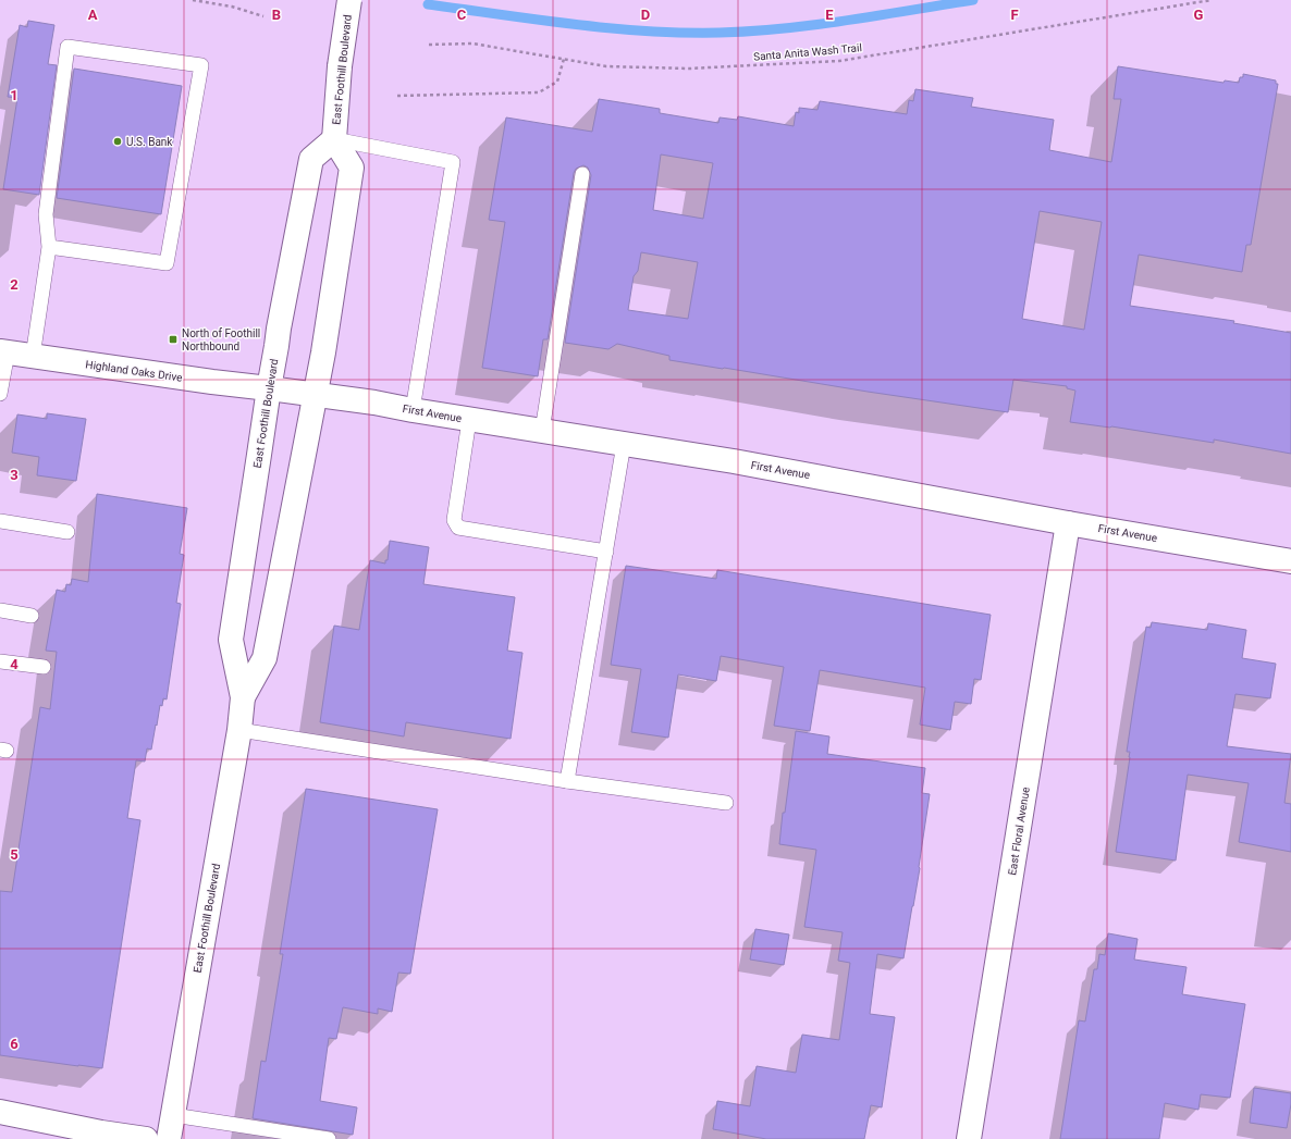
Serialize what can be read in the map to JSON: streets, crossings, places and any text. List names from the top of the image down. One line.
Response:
{"streets":{"street":["East Foothill Boulevard","Highland Oaks Drive","First Avenue","East Floral Avenue"],"path":["Santa Anita Wash Trail"]},"crossings":[["East Foothill Boulevard","Highland Oaks Drive"],["East Foothill Boulevard","First Avenue"],["Highland Oaks Drive","First Avenue"],["First Avenue","East Floral Avenue"]],"places":{"other":["U.S. Bank"],"transit":["North of Foothill Northbound"]},"grid":{"columns":["A","B","C","D","E","F","G"],"rows":["1","2","3","4","5","6"]}}
